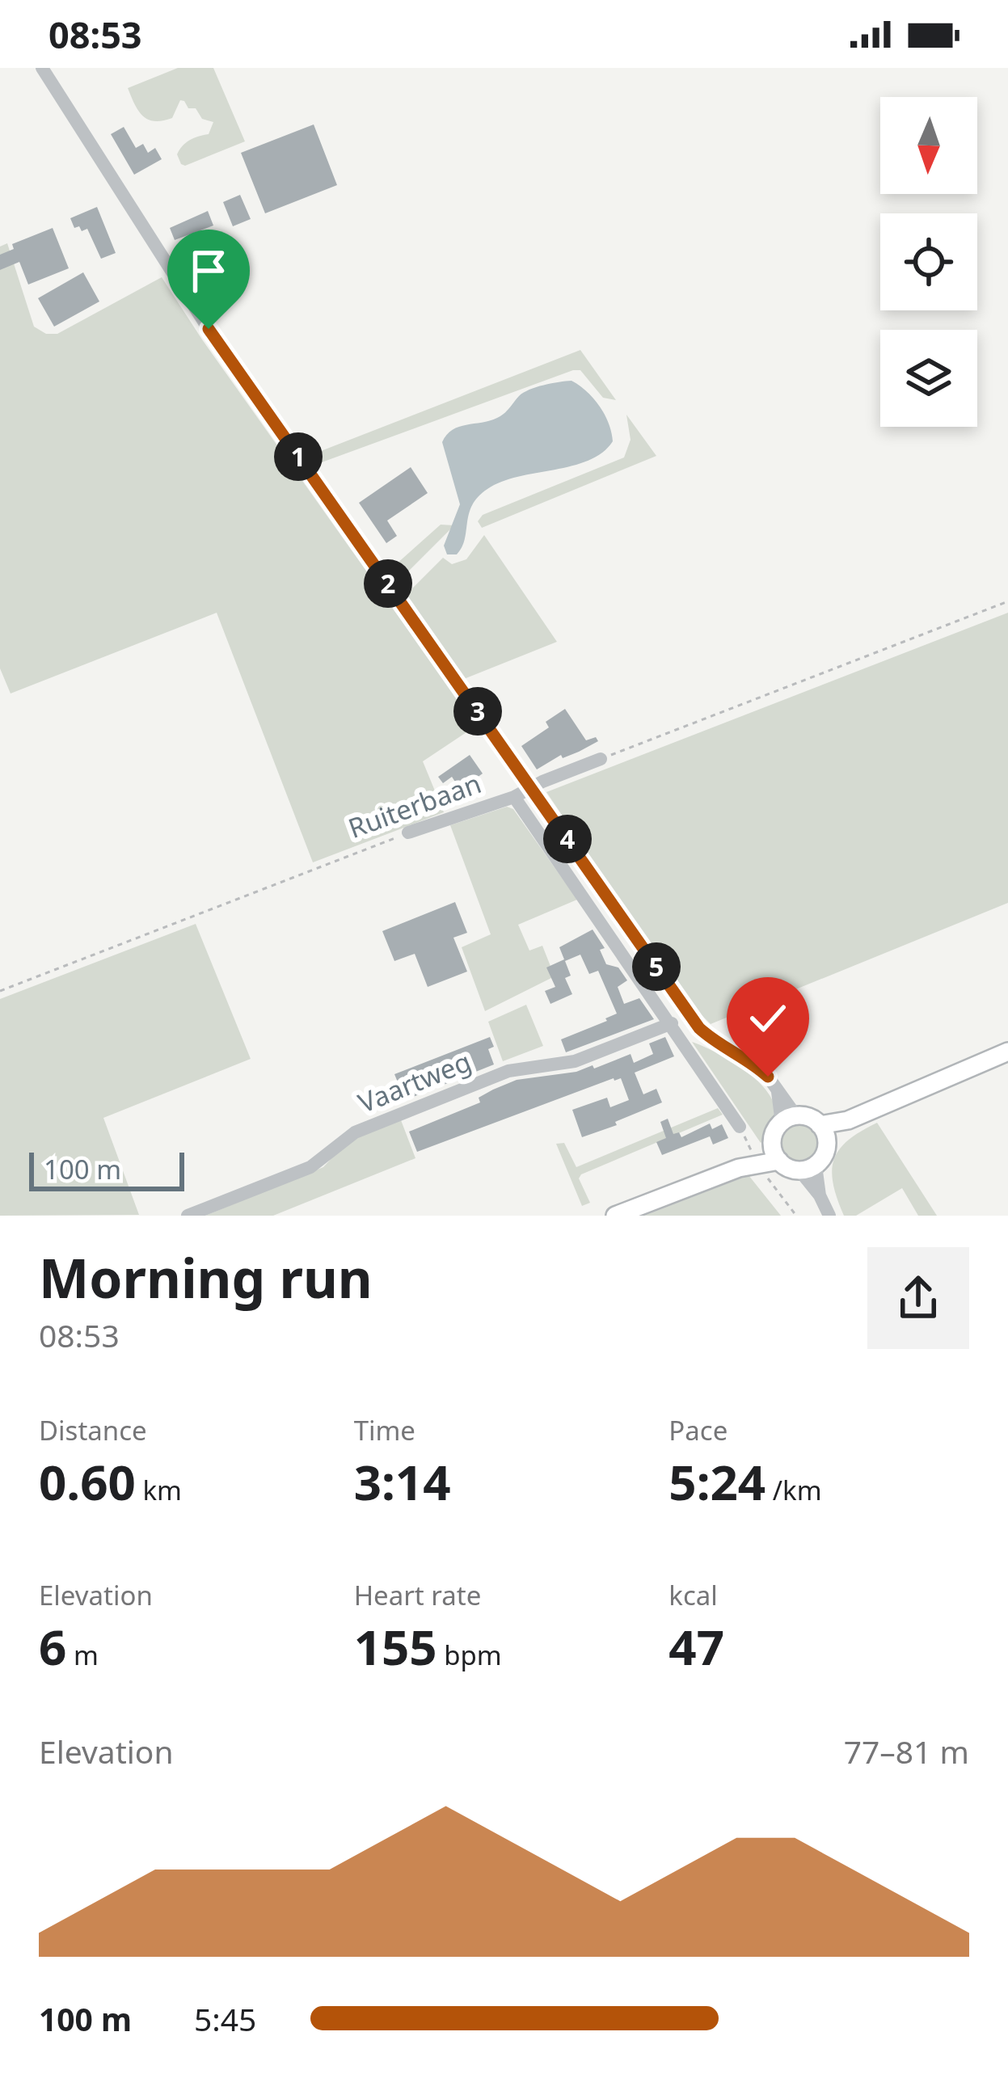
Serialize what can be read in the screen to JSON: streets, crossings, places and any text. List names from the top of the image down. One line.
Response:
{"streets":{"street":["Ruiterbaan","Vaartweg"]},"scale_bar":"100 m","north":"bottom","page":{"status":"08:53","pins":["1","2","3","4","5"],"scale":"100 m","heading":["Morning run","08:53"],"stats":[["Distance","0.60 km"],["Time","3:14"],["Pace","5:24 /km"],["Elevation","6 m"],["Heart rate","155 bpm"],["kcal","47"]],"chart":["Elevation","77–81 m"],"list":[{"name":"100 m","note":"5:45"}]}}
